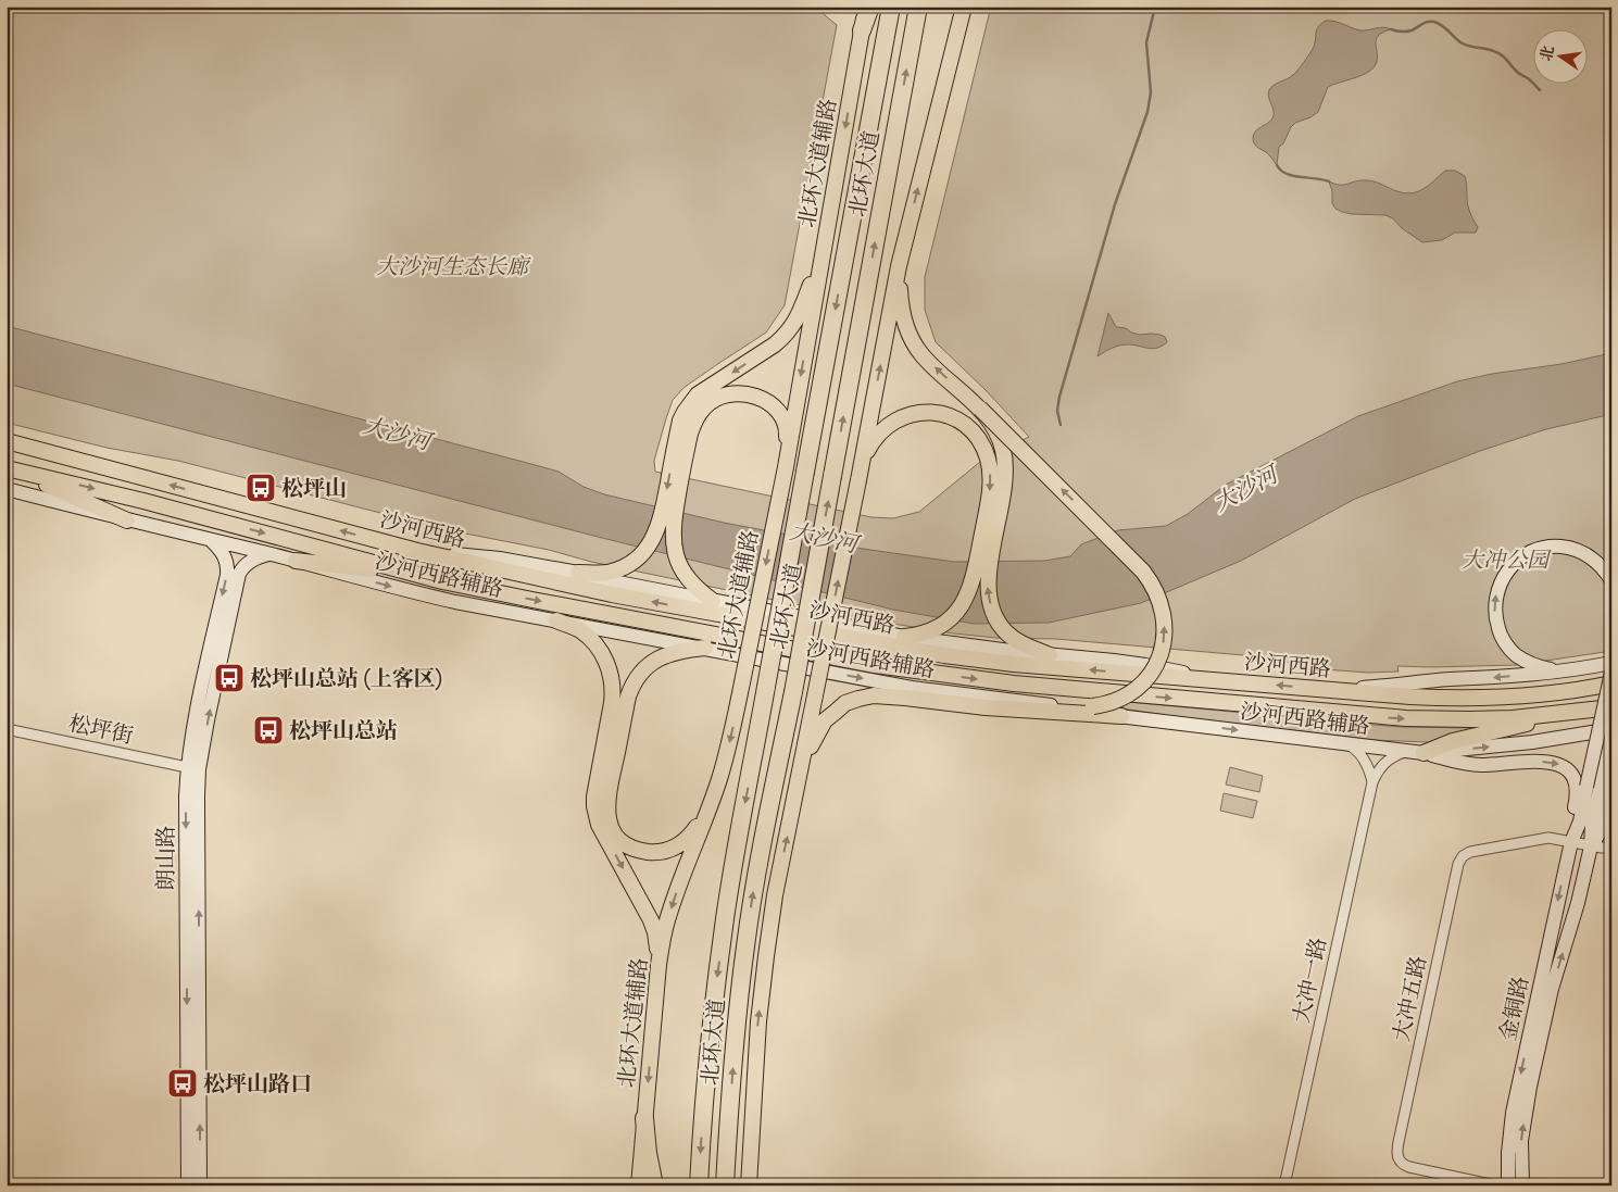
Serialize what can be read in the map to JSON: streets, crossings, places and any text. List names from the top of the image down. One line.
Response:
{"streets":{"highway":["北环大道"],"main road":["北环大道辅路","沙河西路","沙河西路辅路","朗山路","金铜路"],"street":["松坪街","大冲一路","大冲五路"]},"crossings":[["沙河西路","沙河西路辅路"],["沙河西路辅路","朗山路"],["沙河西路辅路","大冲一路"],["松坪街","朗山路"],["大冲五路","金铜路"]],"water":["大沙河"],"parks":["大沙河生态长廊","大冲公园"],"places":{"bus stop":["松坪山","松坪山总站 (上客区)","松坪山总站","松坪山路口"]},"north":"left"}
